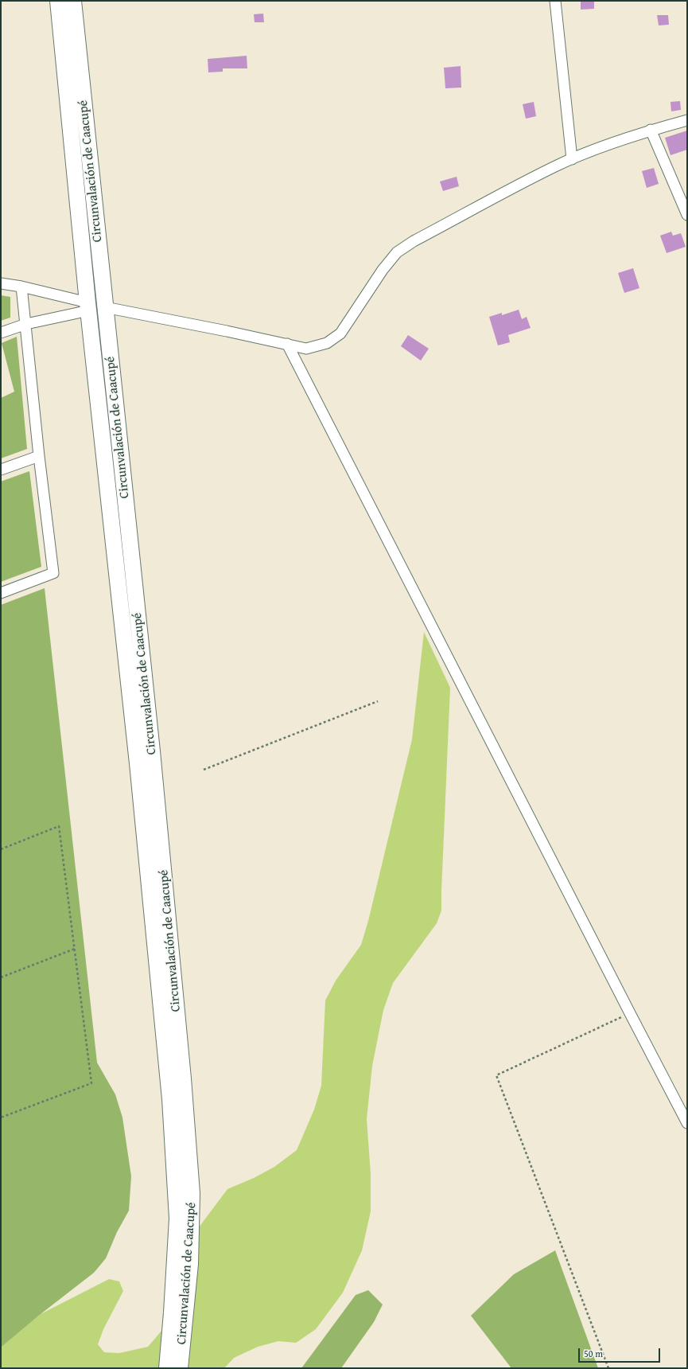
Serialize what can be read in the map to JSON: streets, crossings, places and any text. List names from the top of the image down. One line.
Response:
{"streets":{"highway":["Circunvalación de Caacupé"]},"scale_bar":"50 m"}
